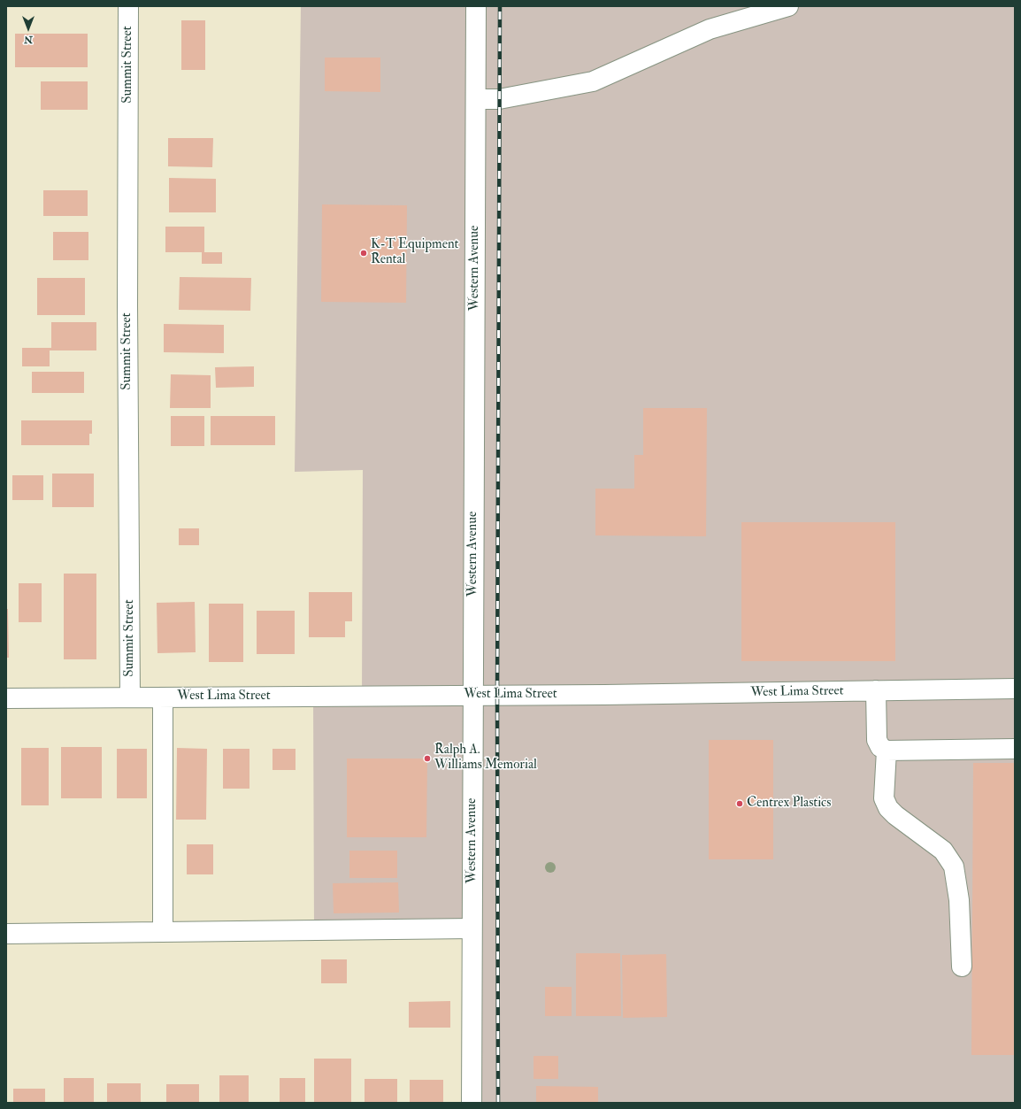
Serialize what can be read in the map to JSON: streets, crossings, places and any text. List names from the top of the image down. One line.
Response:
{"streets":{"street":["Summit Street","Western Avenue","West Lima Street"]},"crossings":[["Summit Street","West Lima Street"],["Western Avenue","West Lima Street"]],"places":["K-T Equipment Rental","Ralph A. Williams Memorial","Centrex Plastics"],"north":"bottom"}
